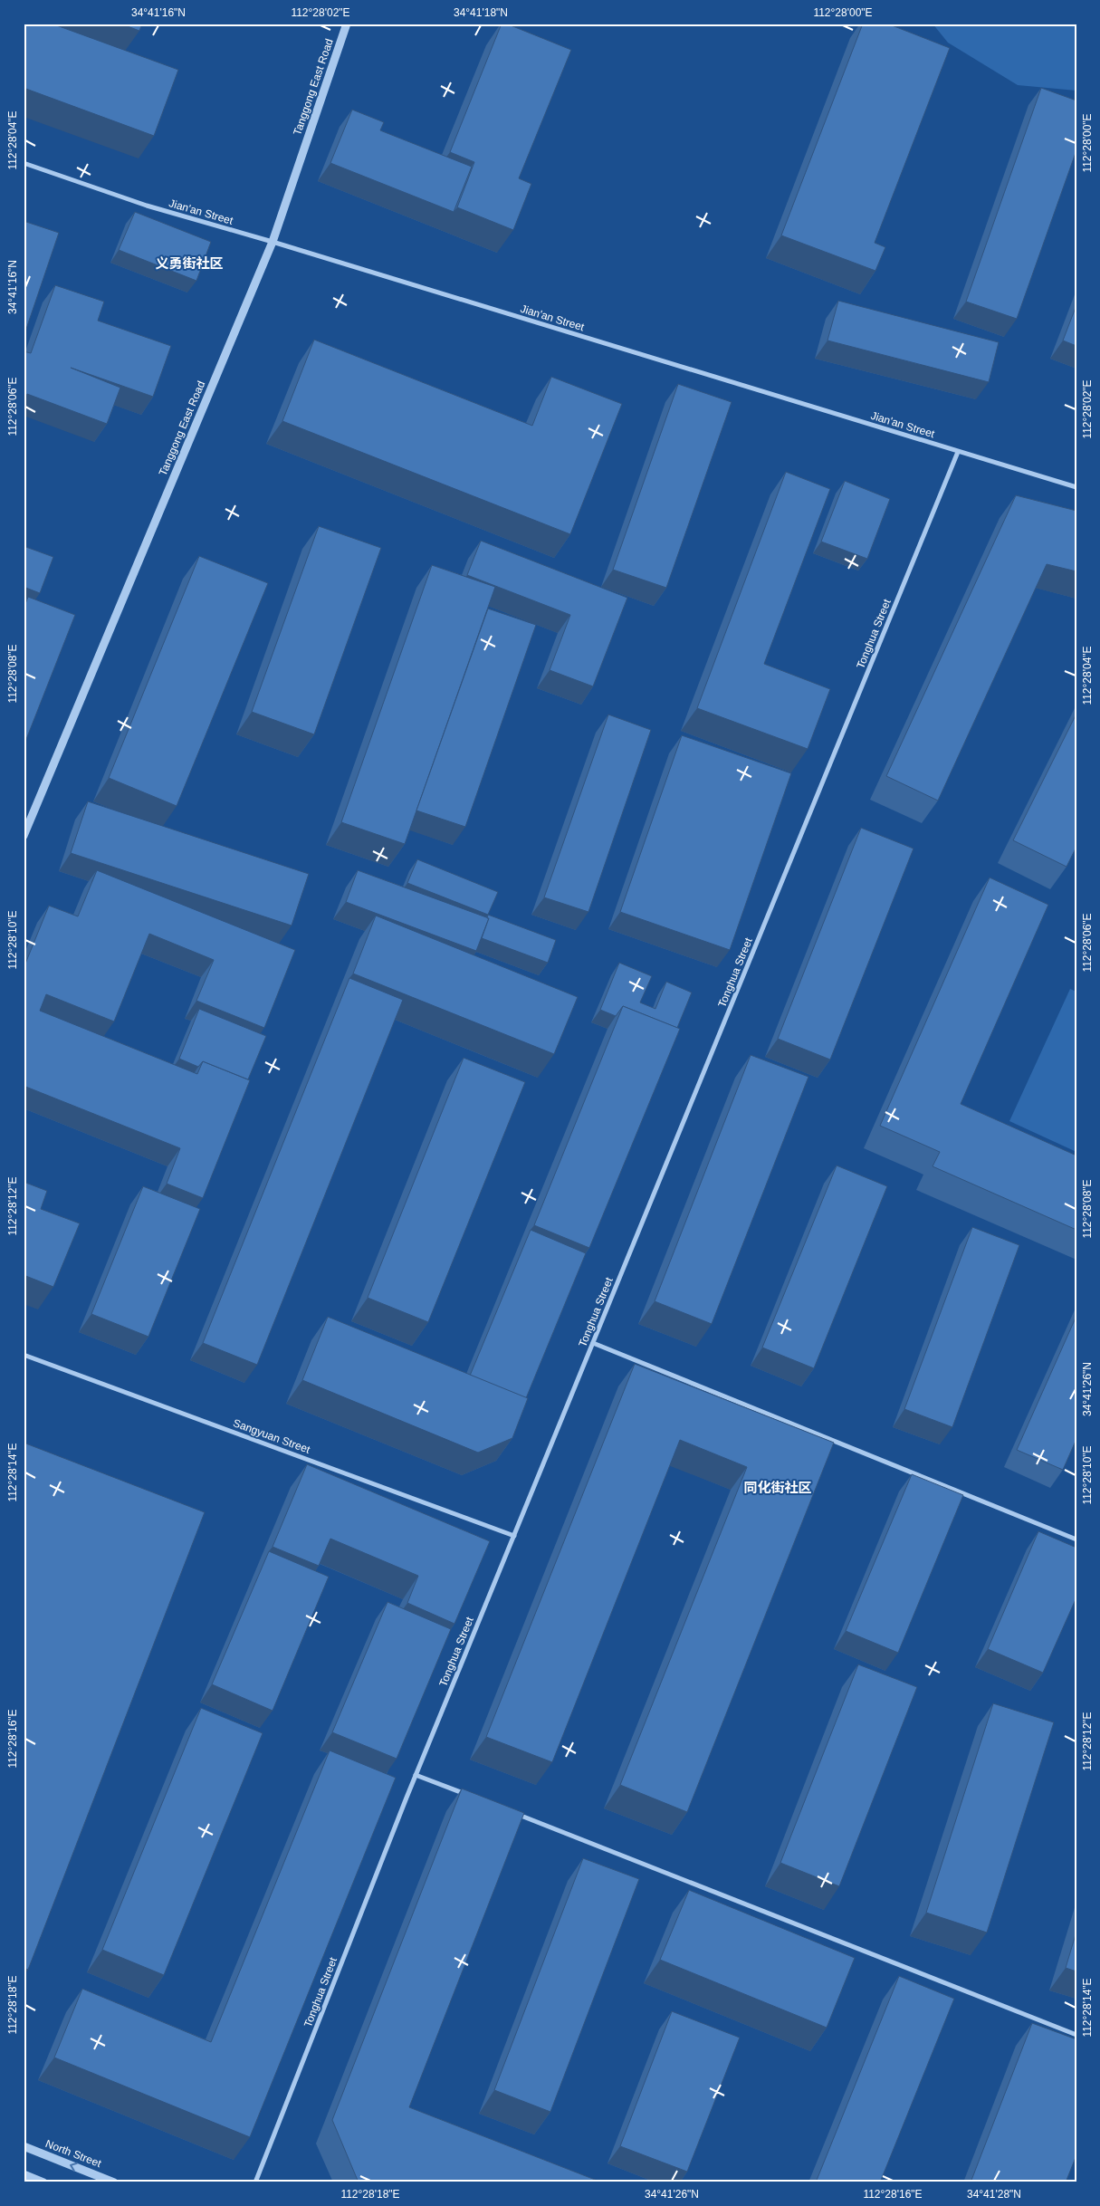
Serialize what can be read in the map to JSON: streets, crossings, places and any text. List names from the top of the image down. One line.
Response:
{"streets":{"street":["Tanggong East Road","Jian'an Street","Tonghua Street","Sangyuan Street","North Street"]},"crossings":[["Tanggong East Road","Jian'an Street"],["Jian'an Street","Tonghua Street"],["Tonghua Street","Sangyuan Street"]],"one_way":["North Street"],"districts":["义勇街社区","同化街社区"],"coordinates":["34°41'16\"N","112°28'02\"E","34°41'18\"N","112°28'00\"E","112°28'04\"E","112°28'06\"E","112°28'08\"E","112°28'10\"E","112°28'12\"E","34°41'26\"N","112°28'14\"E","112°28'16\"E","112°28'18\"E","34°41'28\"N"]}
